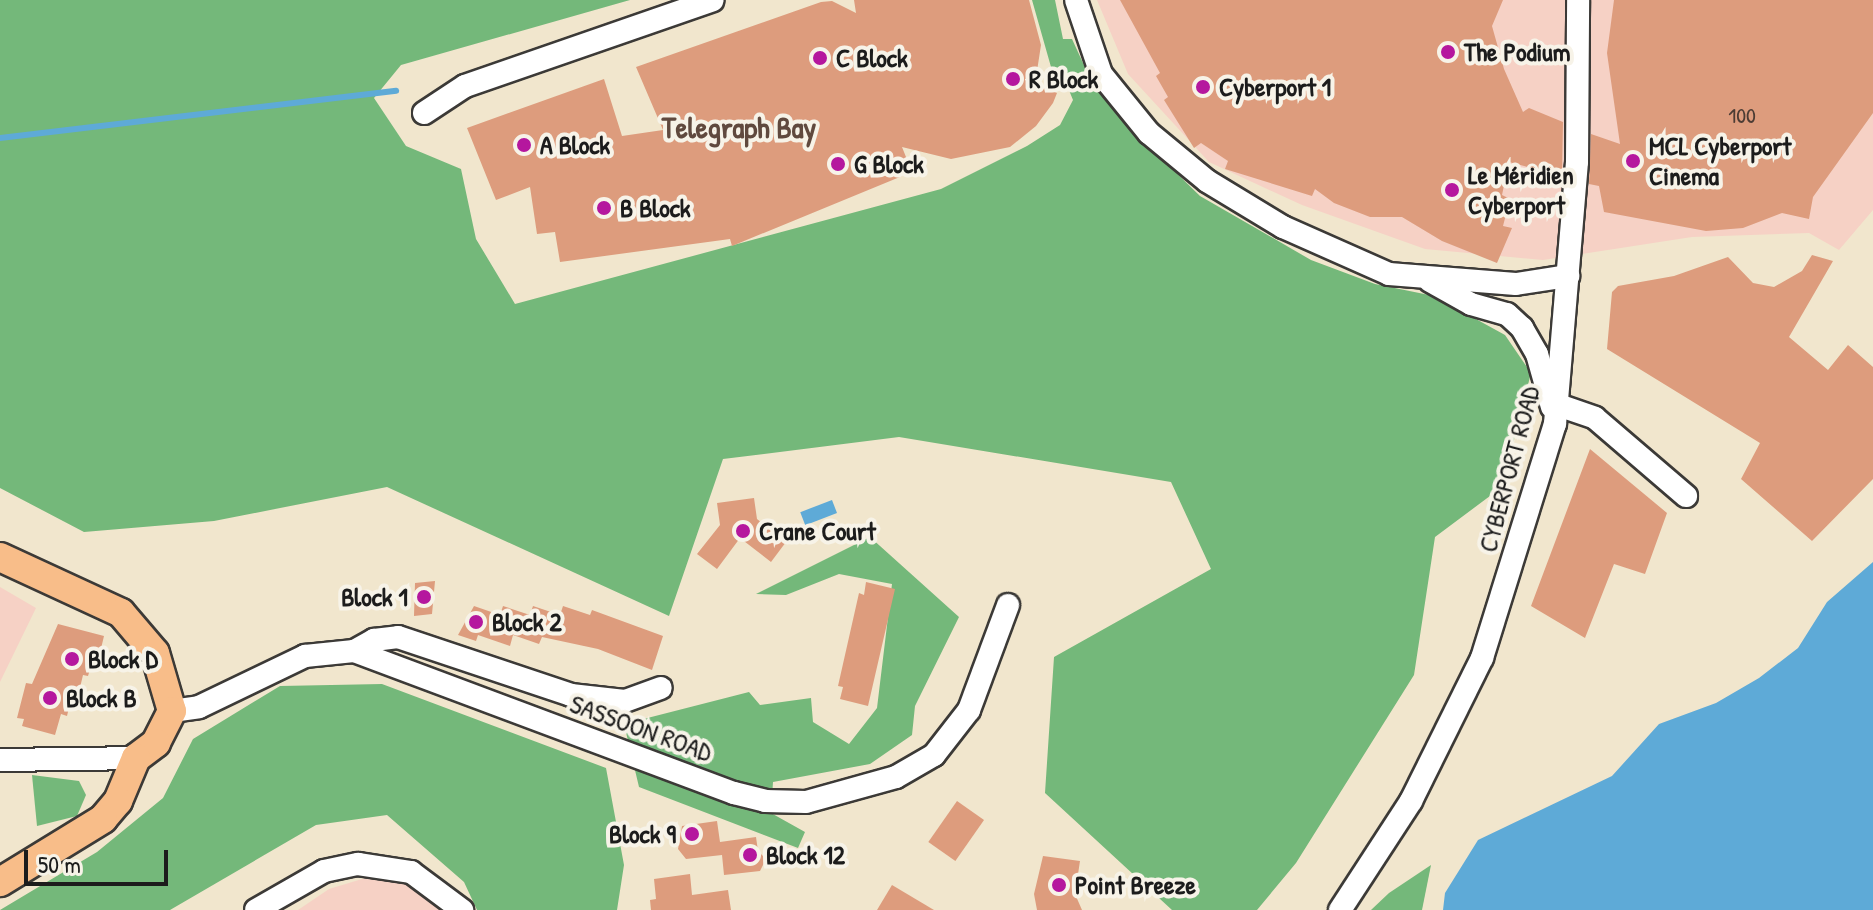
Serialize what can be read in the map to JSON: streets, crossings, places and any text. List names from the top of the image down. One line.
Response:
{"streets":{"street":["CYBERPORT ROAD","SASSOON ROAD"]},"districts":["Telegraph Bay"],"places":["The Podium","C Block","R Block","Cyberport 1","A Block","MCL Cyberport Cinema","G Block","Le Méridien Cyberport","B Block","Crane Court","Block 1","Block 2","Block D","Block B","Block 9","Block 12","Point Breeze"],"house_numbers":["100"],"scale_bar":"50 m"}
